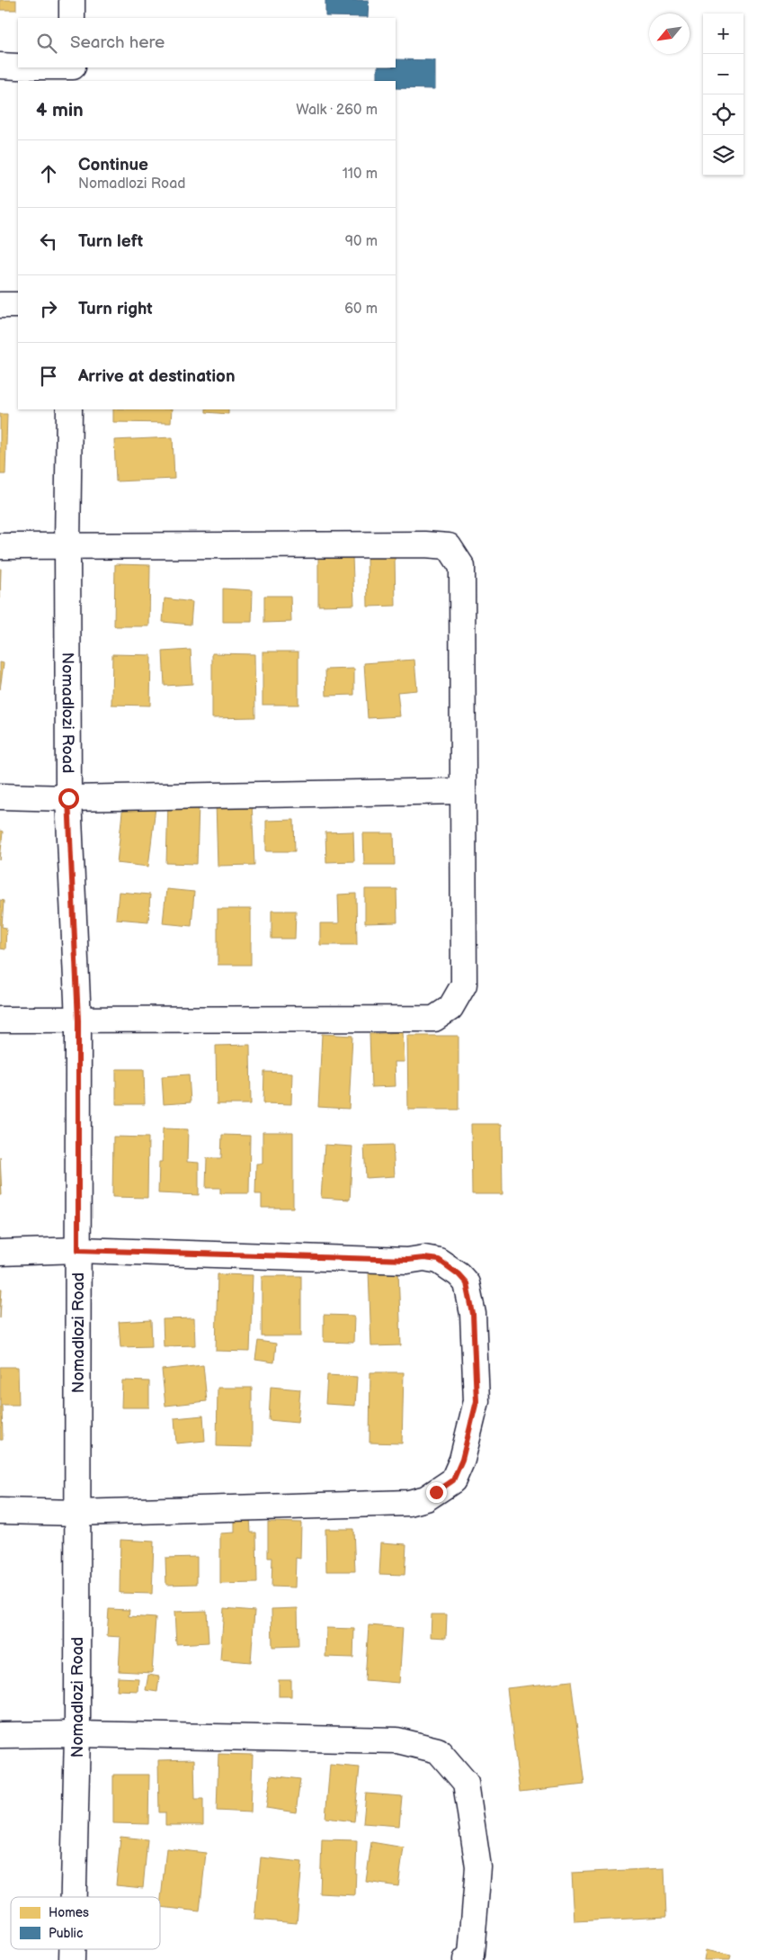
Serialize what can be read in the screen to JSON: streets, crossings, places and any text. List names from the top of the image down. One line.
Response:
{"streets":{"street":["Nomadlozi Road"]},"legend":["Homes","Public"],"north":"bottom left","page":{"map_buttons":["+","−"],"search":"Search here","heading":["4 min","Walk · 260 m"],"list":[["Continue","Nomadlozi Road","110 m"],["Turn left","90 m"],["Turn right","60 m"],"Arrive at destination"]}}
